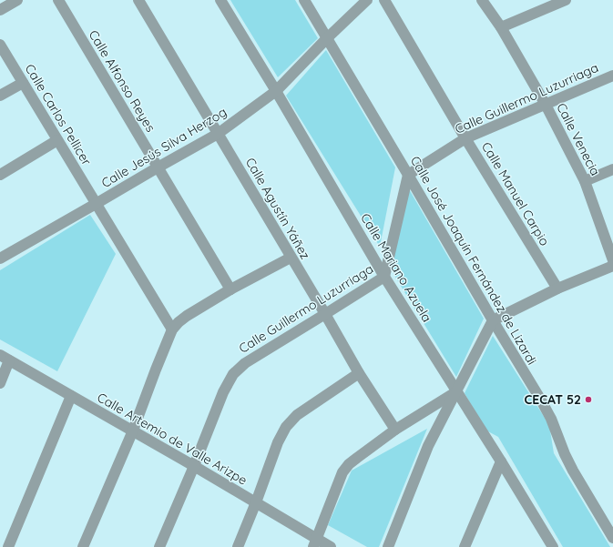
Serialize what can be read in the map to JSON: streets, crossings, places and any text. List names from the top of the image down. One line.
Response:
{"streets":{"street":["Calle Alfonso Reyes","Calle Guillermo Luzurriaga","Calle Carlos Pellicer","Calle Venecia","Calle Jesús Silva Herzog","Calle Manuel Carpio","Calle Agustín Yáñez","Calle José Joaquín Fernández de Lizardi","Calle Mariano Azuela","Calle Artemio de Valle Arizpe"]},"crossings":[["Calle Alfonso Reyes","Calle Jesús Silva Herzog"],["Calle Guillermo Luzurriaga","Calle Venecia"],["Calle Guillermo Luzurriaga","Calle Manuel Carpio"],["Calle Guillermo Luzurriaga","Calle Agustín Yáñez"],["Calle Guillermo Luzurriaga","Calle José Joaquín Fernández de Lizardi"],["Calle Guillermo Luzurriaga","Calle Mariano Azuela"],["Calle Guillermo Luzurriaga","Calle Artemio de Valle Arizpe"],["Calle Carlos Pellicer","Calle Jesús Silva Herzog"],["Calle Jesús Silva Herzog","Calle Agustín Yáñez"],["Calle Jesús Silva Herzog","Calle José Joaquín Fernández de Lizardi"],["Calle Jesús Silva Herzog","Calle Mariano Azuela"]],"places":["CECAT 52"]}
